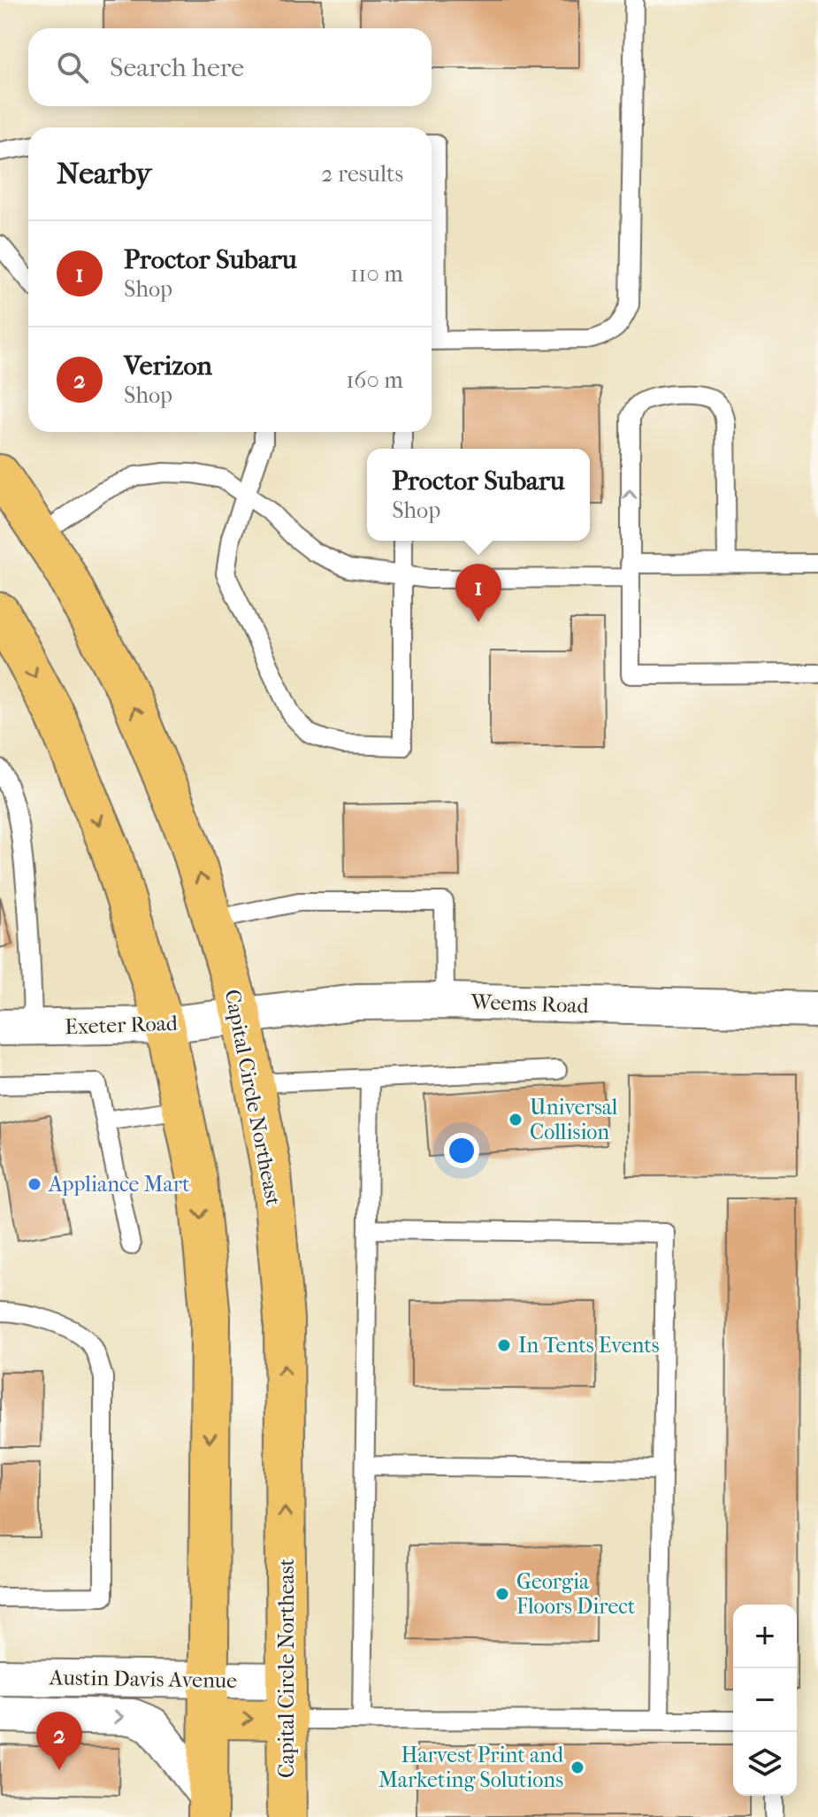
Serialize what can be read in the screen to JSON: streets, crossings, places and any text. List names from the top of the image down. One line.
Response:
{"streets":{"main road":["Capital Circle Northeast"],"street":["Weems Road","Exeter Road","Austin Davis Avenue"]},"crossings":[["Weems Road","Exeter Road"],["Weems Road","Capital Circle Northeast"],["Exeter Road","Capital Circle Northeast"],["Capital Circle Northeast","Austin Davis Avenue"]],"places":["Universal Collision","Appliance Mart","In Tents Events","Georgia Floors Direct","Harvest Print and Marketing Solutions"],"page":{"search":"Search here","heading":["Nearby","2 results"],"list":[{"mark":"1","name":"Proctor Subaru","note":"Shop","value":"110 m"},{"mark":"2","name":"Verizon","note":"Shop","value":"160 m"}],"popup":["Proctor Subaru","Shop"],"pins":["1","2"],"map_buttons":["+","−"]}}
